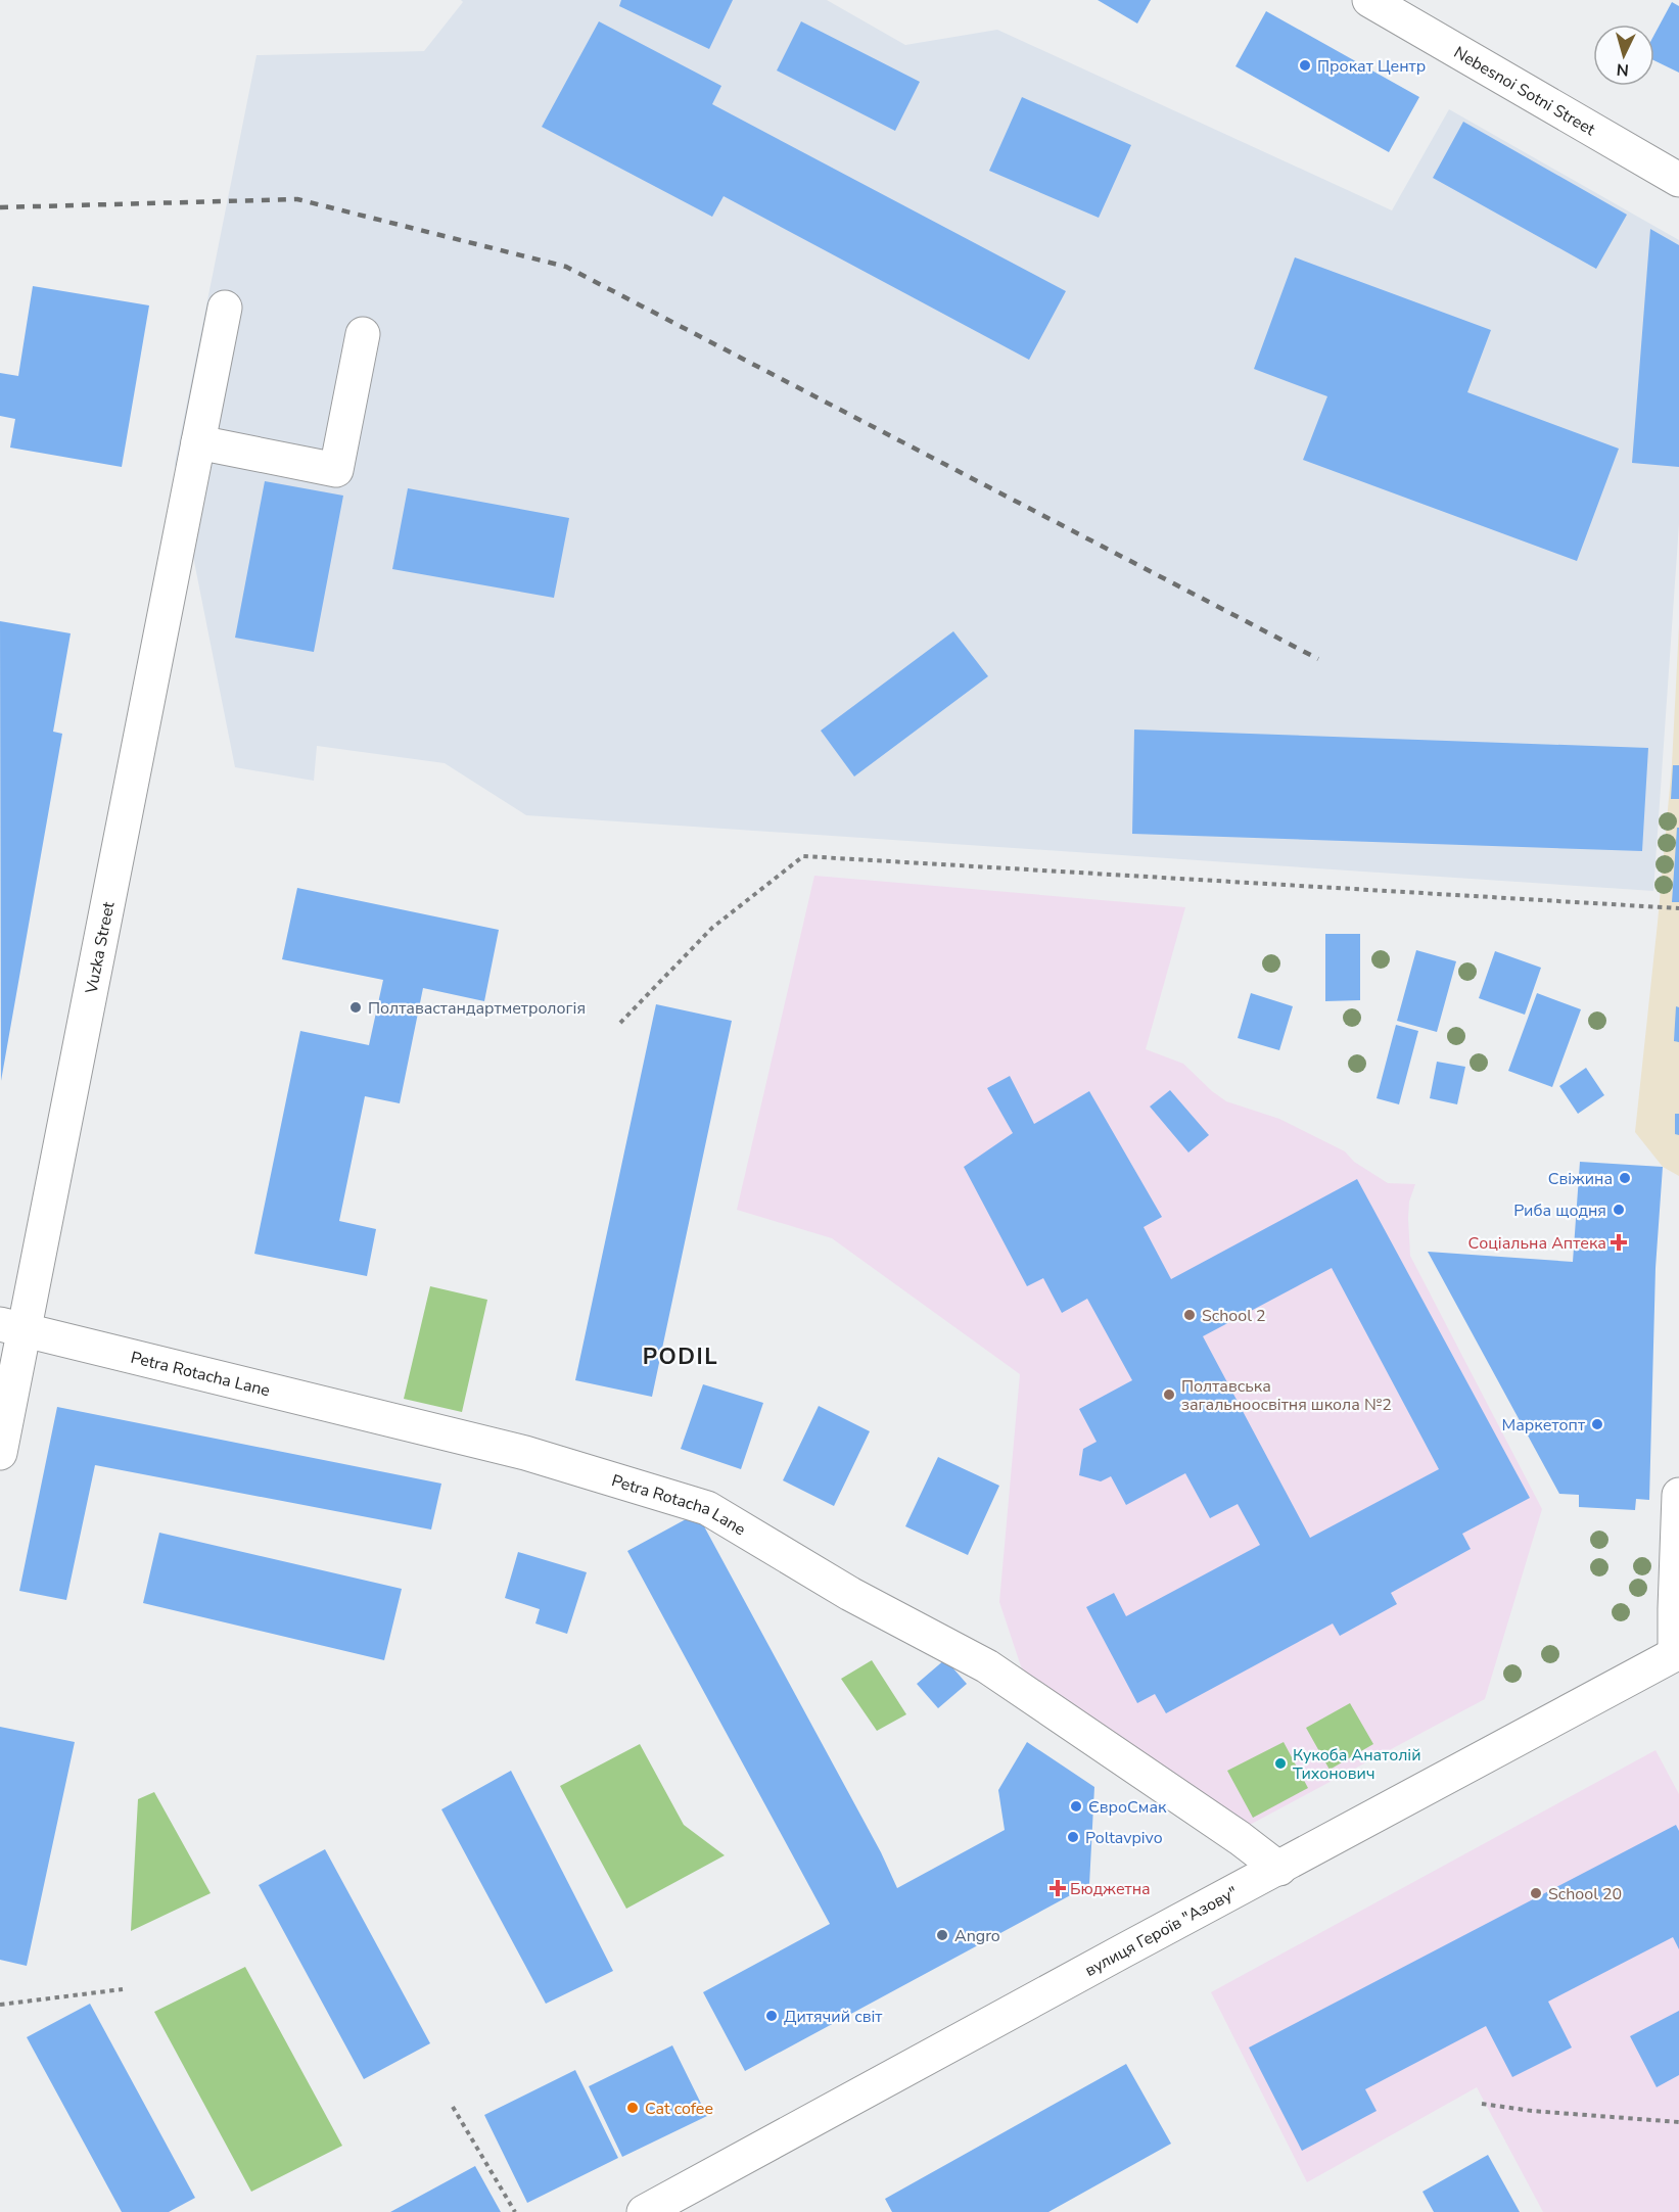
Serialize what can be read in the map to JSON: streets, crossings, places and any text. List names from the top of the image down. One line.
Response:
{"streets":{"street":["Nebesnoi Sotni Street","Vuzka Street","Petra Rotacha Lane","вулиця Героїв \"Азову\""]},"crossings":[["Vuzka Street","Petra Rotacha Lane"],["Petra Rotacha Lane","вулиця Героїв \"Азову\""]],"districts":["PODIL"],"places":{"other":["Прокат Центр","Полтавастандартметрологія","Свіжина","Риба щодня","School 2","Полтавська загальноосвітня школа №2","Маркетопт","Кукоба Анатолій Тихонович","ЄвроСмак","Poltavpivo","School 20","Angro","Дитячий світ","Cat cofee"],"health":["Соціальна Аптека","Бюджетна"]},"north":"bottom"}
